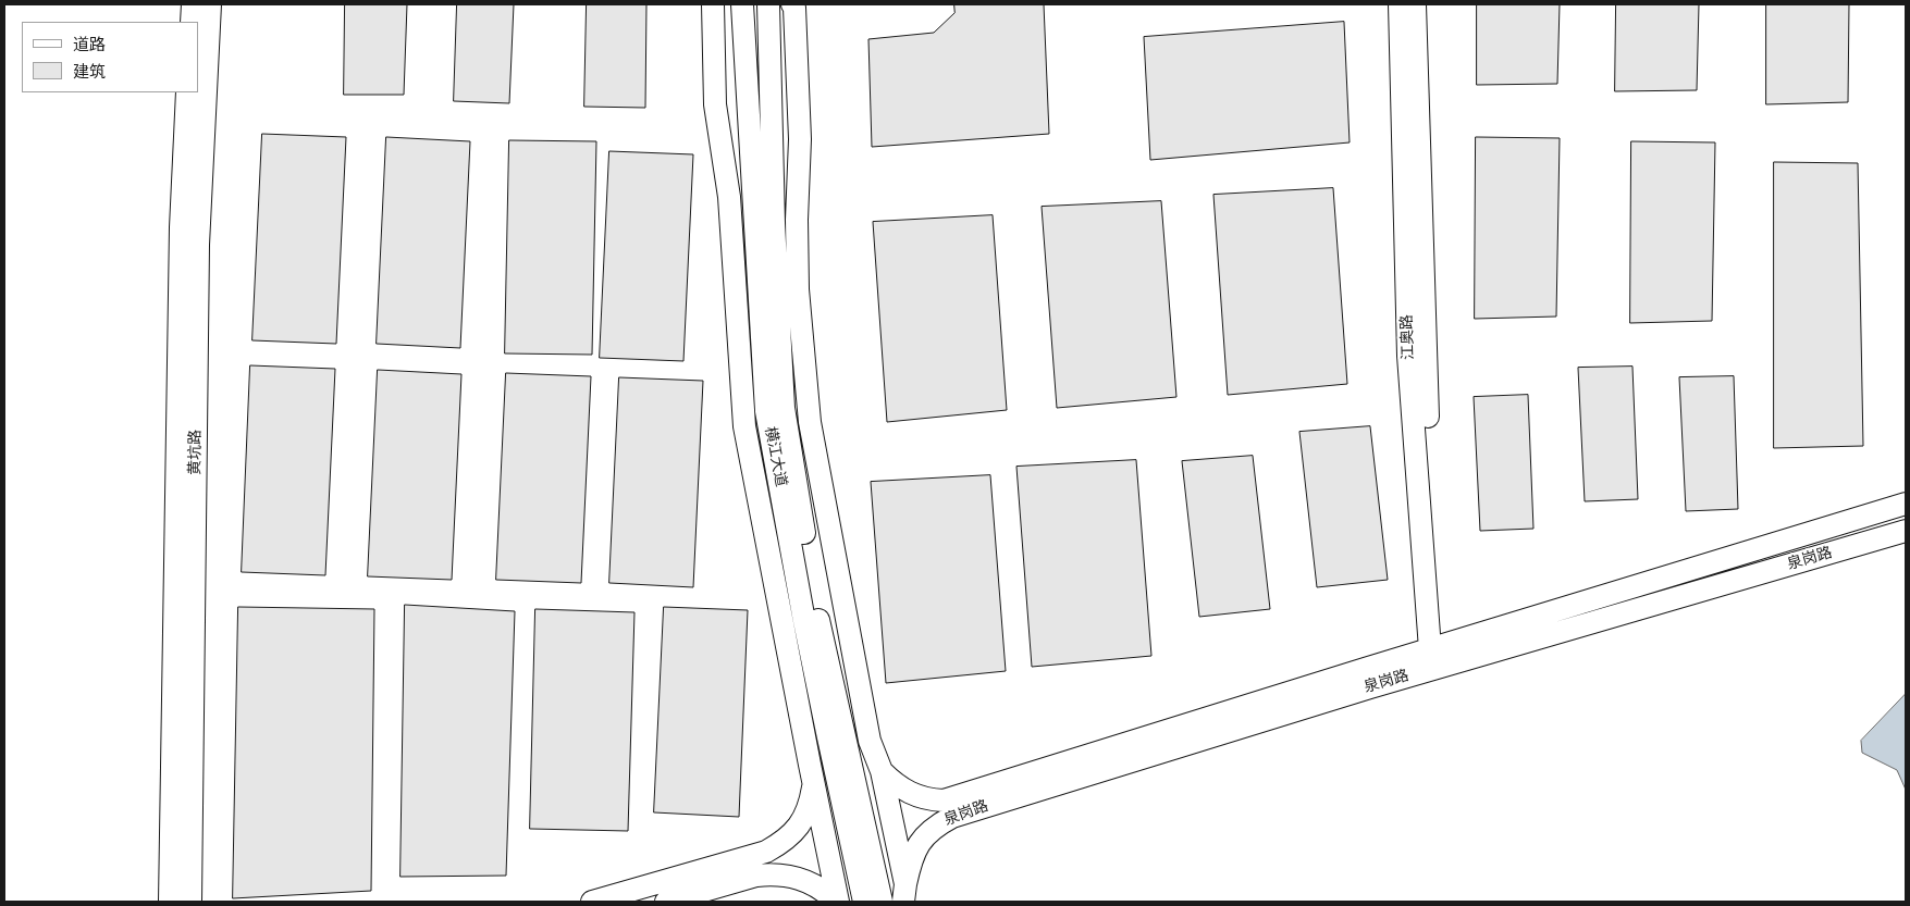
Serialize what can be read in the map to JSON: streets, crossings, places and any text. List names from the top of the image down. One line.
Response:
{"streets":{"street":["江奥路","黄坑路","横江大道","泉岗路"]},"crossings":[["江奥路","泉岗路"]],"legend":["道路","建筑"]}
